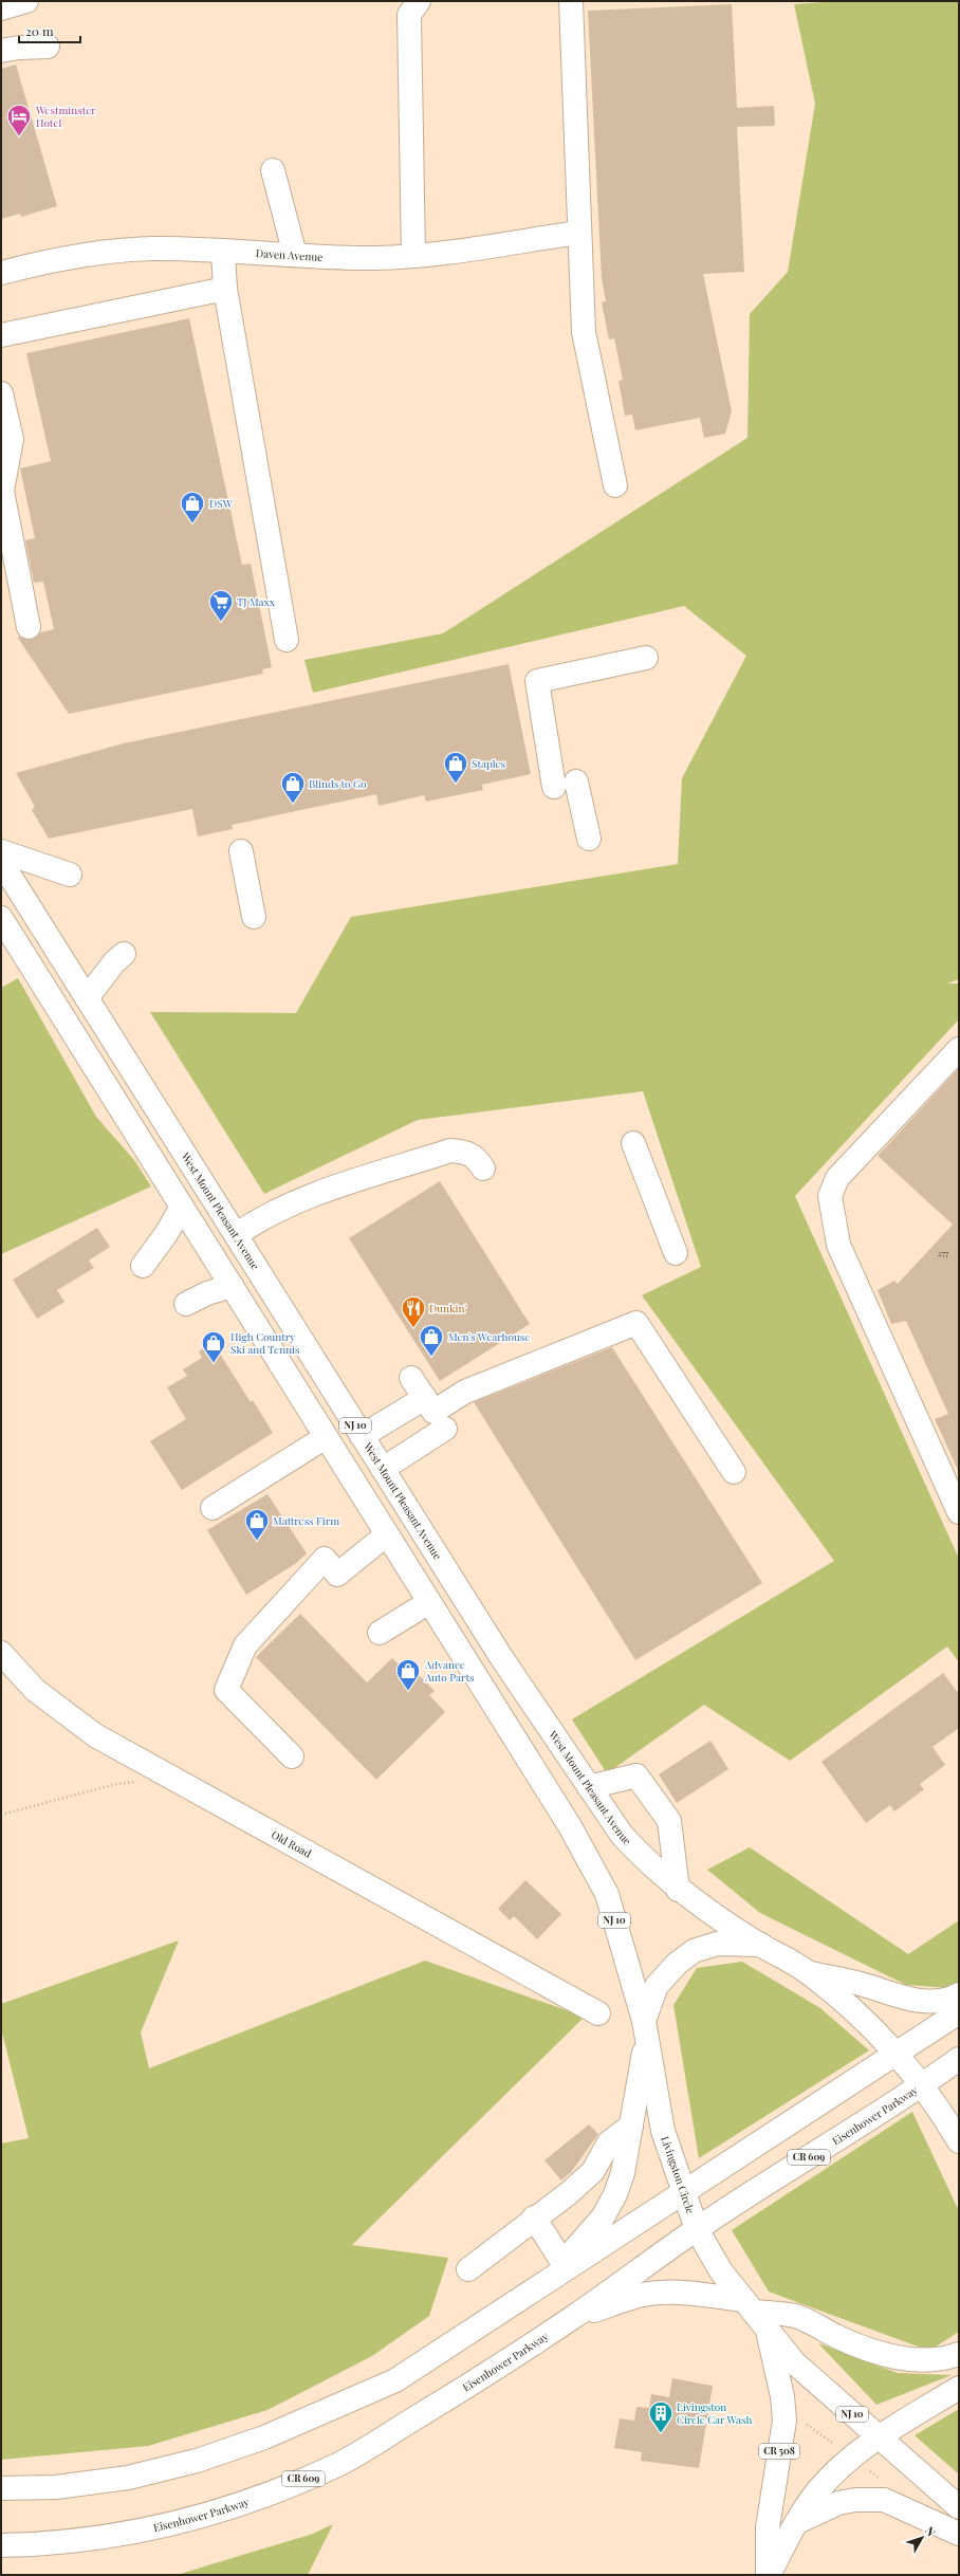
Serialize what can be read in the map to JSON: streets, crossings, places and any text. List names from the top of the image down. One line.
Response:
{"streets":{"main road":["Daven Avenue","West Mount Pleasant Avenue","NJ 10","Old Road","Eisenhower Parkway","CR 609","Livingston Circle","CR 508"]},"crossings":[["West Mount Pleasant Avenue","NJ 10"],["NJ 10","Eisenhower Parkway"],["NJ 10","Livingston Circle"],["NJ 10","CR 508"],["Eisenhower Parkway","Livingston Circle"],["Livingston Circle","CR 508"]],"places":{"hotel":["Westminster Hotel"],"shop":["DSW","Staples","Blinds to Go","Men's Wearhouse","High Country Ski and Tennis","Mattress Firm","Advance Auto Parts"],"supermarket":["TJ Maxx"],"restaurant":["Dunkin'"],"building":["Livingston Circle Car Wash"]},"house_numbers":["277"],"scale_bar":"20 m","north":"top right"}
